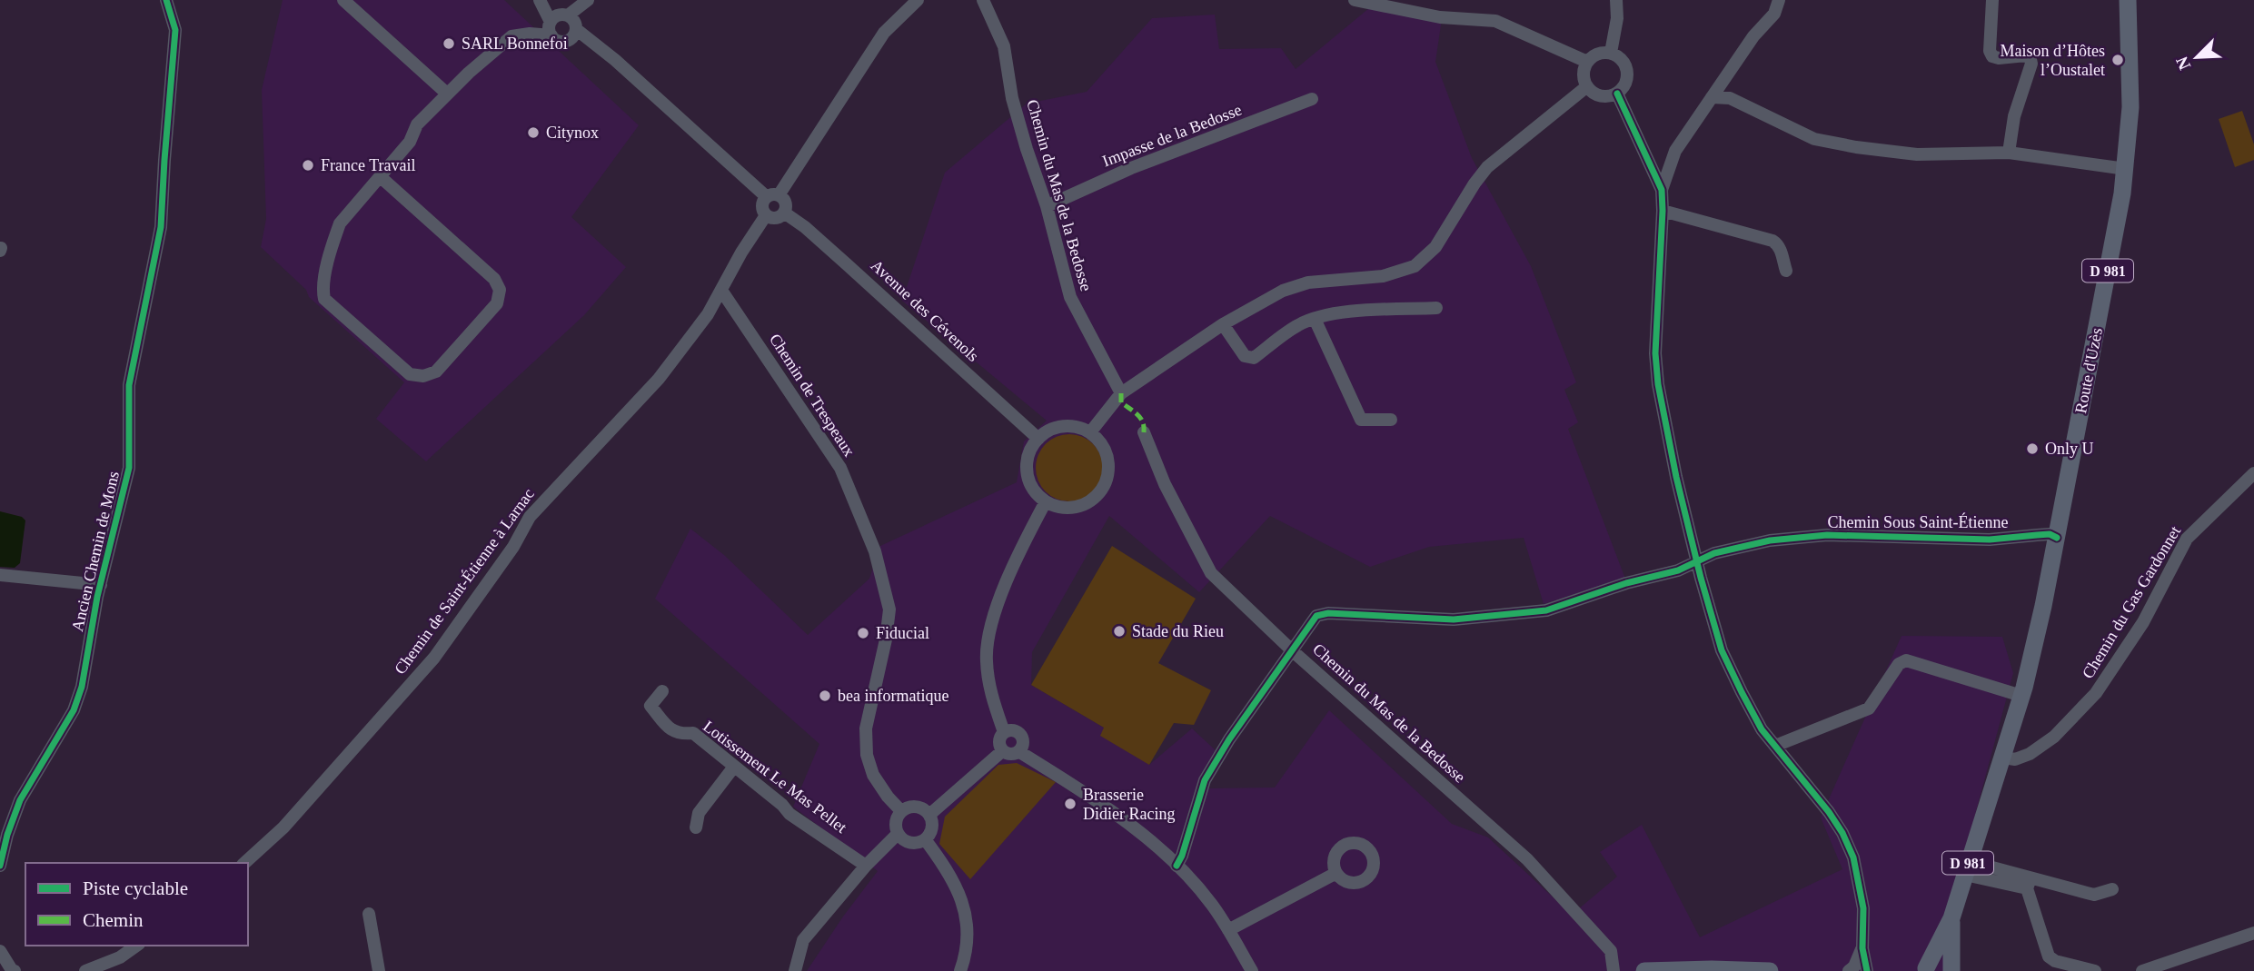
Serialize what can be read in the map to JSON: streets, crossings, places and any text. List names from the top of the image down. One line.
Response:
{"streets":{"main road":["D 981","Route d'Uzès"],"street":["Impasse de la Bedosse","Chemin du Mas de la Bedosse","Avenue des Cévenols","Chemin de Trespeaux","Chemin Sous Saint-Étienne","Ancien Chemin de Mons","Chemin de Saint-Étienne à Larnac","Chemin du Gas Gardonnet","Lotissement Le Mas Pellet"]},"crossings":[["Impasse de la Bedosse","Chemin du Mas de la Bedosse"],["Chemin du Mas de la Bedosse","Chemin Sous Saint-Étienne"],["Avenue des Cévenols","Chemin de Saint-Étienne à Larnac"],["Route d'Uzès","Chemin Sous Saint-Étienne"],["Route d'Uzès","Chemin du Gas Gardonnet"],["Chemin de Trespeaux","Chemin de Saint-Étienne à Larnac"]],"places":["SARL Bonnefoi","Maison d’Hôtes l’Oustalet","Citynox","France Travail","Only U","Stade du Rieu","Fiducial","bea informatique","Brasserie Didier Racing"],"legend":["Piste cyclable","Chemin"],"north":"bottom left"}
